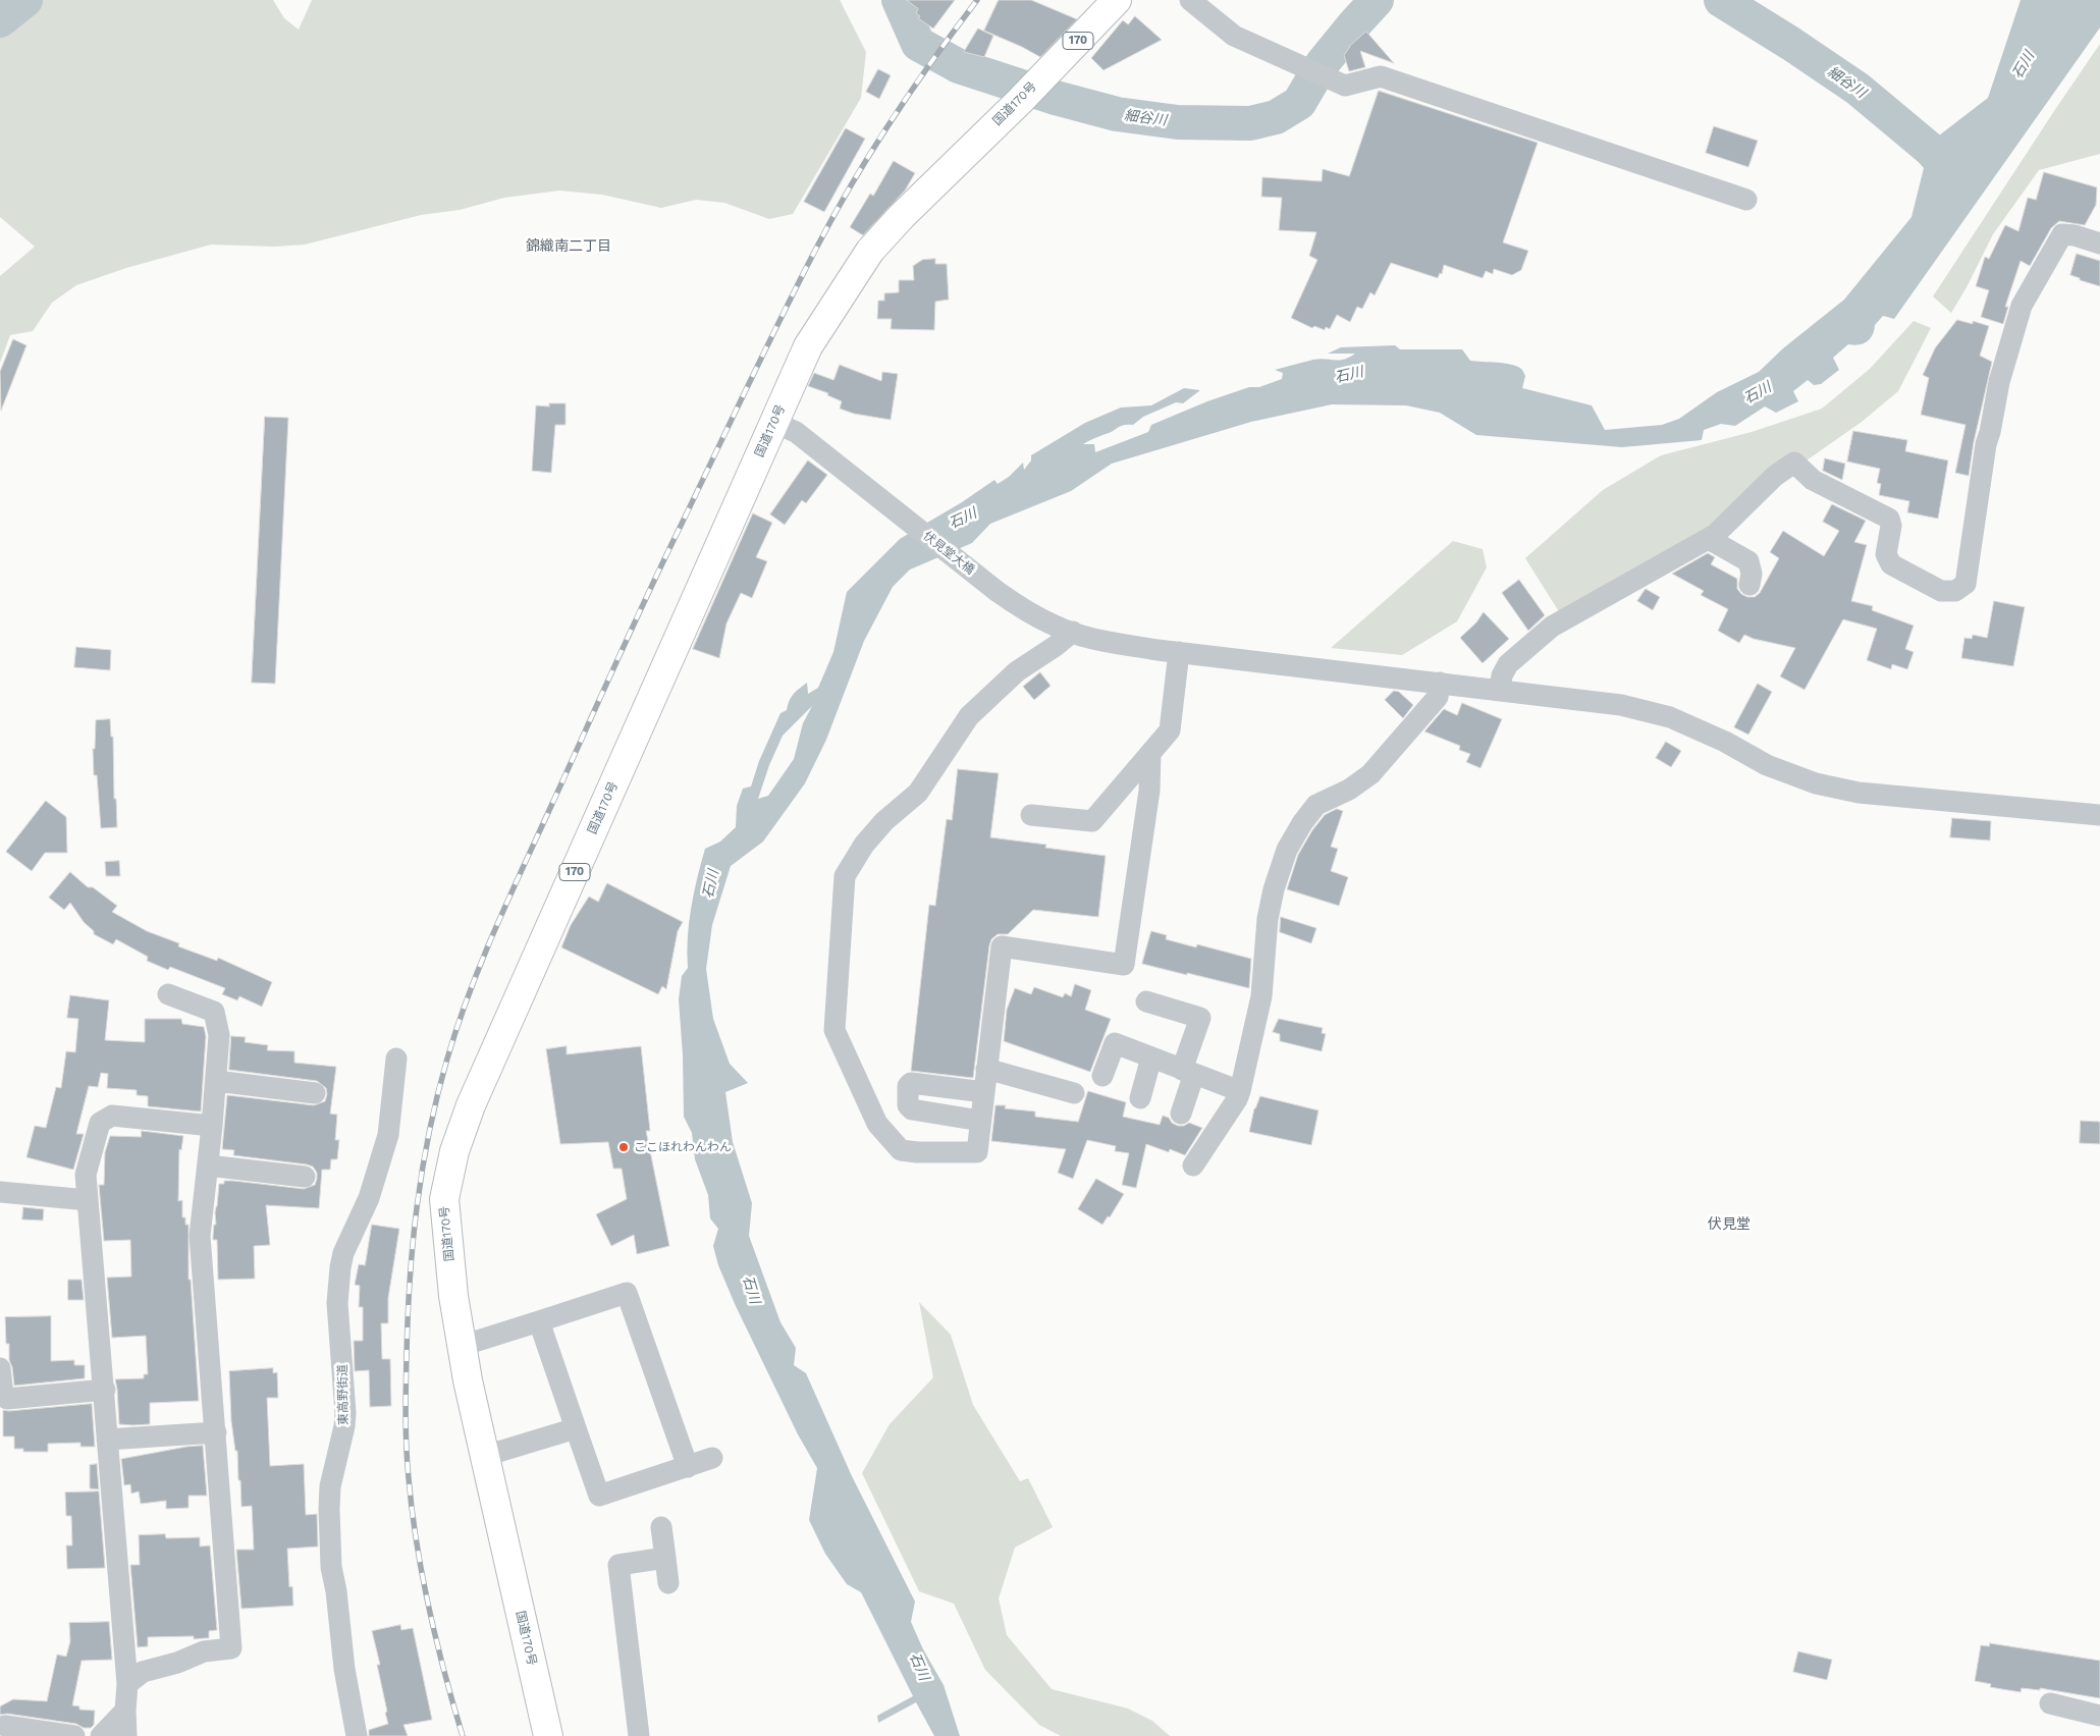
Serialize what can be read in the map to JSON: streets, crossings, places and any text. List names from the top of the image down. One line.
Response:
{"streets":{"highway":["170","国道170号"],"street":["伏見堂大橋","東高野街道"]},"crossings":[["国道170号","伏見堂大橋"]],"districts":["錦織南二丁目","伏見堂"],"water":["石川","細谷川"],"places":["ここほれわんわん"]}
